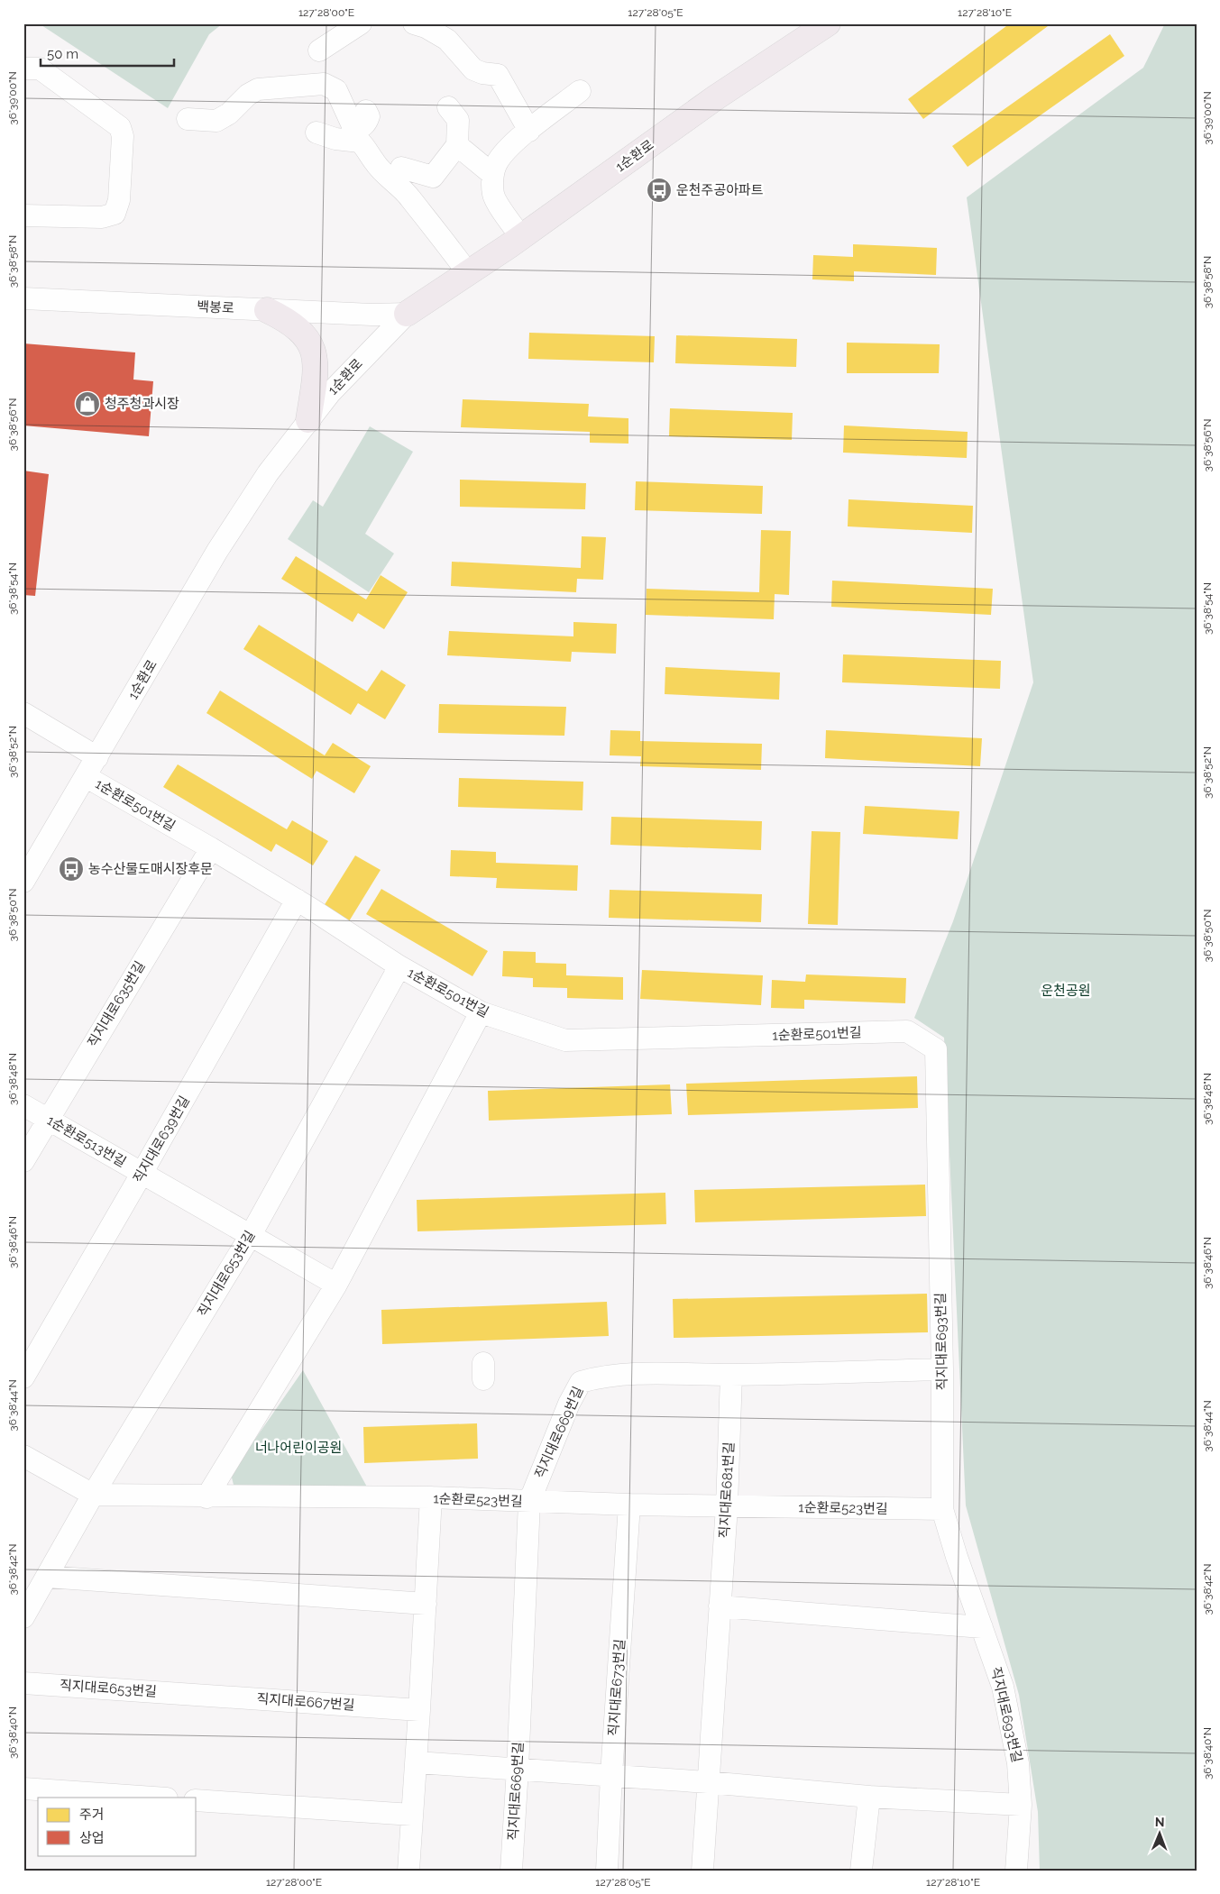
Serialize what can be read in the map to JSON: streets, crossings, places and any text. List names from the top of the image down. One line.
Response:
{"streets":{"main road":["1순환로"],"street":["백봉로","1순환로501번길","직지대로635번길","직지대로639번길","1순환로513번길","직지대로653번길","직지대로693번길","직지대로669번길","직지대로681번길","1순환로523번길","직지대로673번길","직지대로667번길"]},"crossings":[["1순환로","백봉로"],["1순환로","1순환로501번길"],["1순환로501번길","직지대로635번길"],["1순환로501번길","직지대로639번길"],["1순환로501번길","직지대로653번길"],["1순환로501번길","직지대로693번길"],["직지대로635번길","1순환로513번길"],["직지대로639번길","1순환로513번길"],["1순환로513번길","직지대로653번길"],["직지대로653번길","1순환로523번길"],["직지대로653번길","직지대로667번길"],["직지대로693번길","직지대로669번길"],["직지대로693번길","1순환로523번길"],["직지대로669번길","직지대로681번길"],["직지대로669번길","1순환로523번길"],["직지대로681번길","1순환로523번길"],["1순환로523번길","직지대로673번길"]],"parks":["운천공원","너나어린이공원"],"places":{"bus stop":["운천주공아파트","농수산물도매시장후문"],"shop":["청주청과시장"]},"legend":["주거","상업"],"scale_bar":"50 m","north":"top","coordinates":["127°28'00\"E","127°28'05\"E","127°28'10\"E","36°39'00\"N","36°38'58\"N","36°38'56\"N","36°38'54\"N","36°38'52\"N","36°38'50\"N","36°38'48\"N","36°38'46\"N","36°38'44\"N","36°38'42\"N","36°38'40\"N"]}
